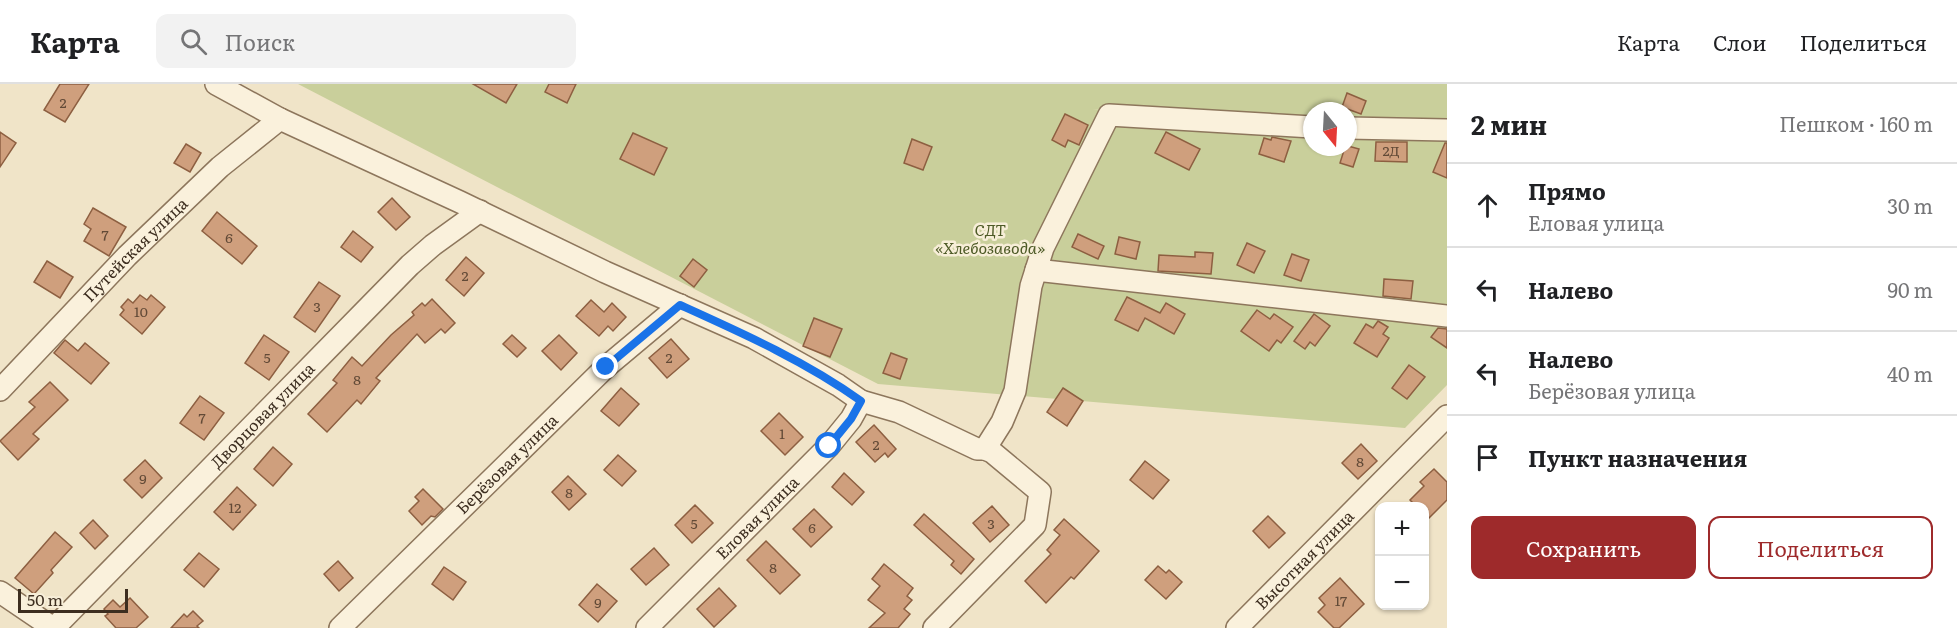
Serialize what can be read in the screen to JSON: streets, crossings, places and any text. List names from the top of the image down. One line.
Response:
{"streets":{"street":["Путейская улица","Дворцовая улица","Берёзовая улица","Еловая улица","Высотная улица"]},"parks":["СДТ «Хлебозавода»"],"house_numbers":["2","2Д","7","6","2","3","10","5","2","8","7","1","2","8","9","8","12","5","3","6","8","17","9"],"scale_bar":"50 m","north":"bottom","page":{"header":"Карта","search":"Поиск","nav":["Карта","Слои","Поделиться"],"heading":["2 мин","Пешком · 160 m"],"list":[["Прямо","Еловая улица","30 m"],["Налево","90 m"],["Налево","Берёзовая улица","40 m"],"Пункт назначения"],"buttons":["Сохранить","Поделиться"],"map_buttons":["+","−"],"scale":"50 m"}}
